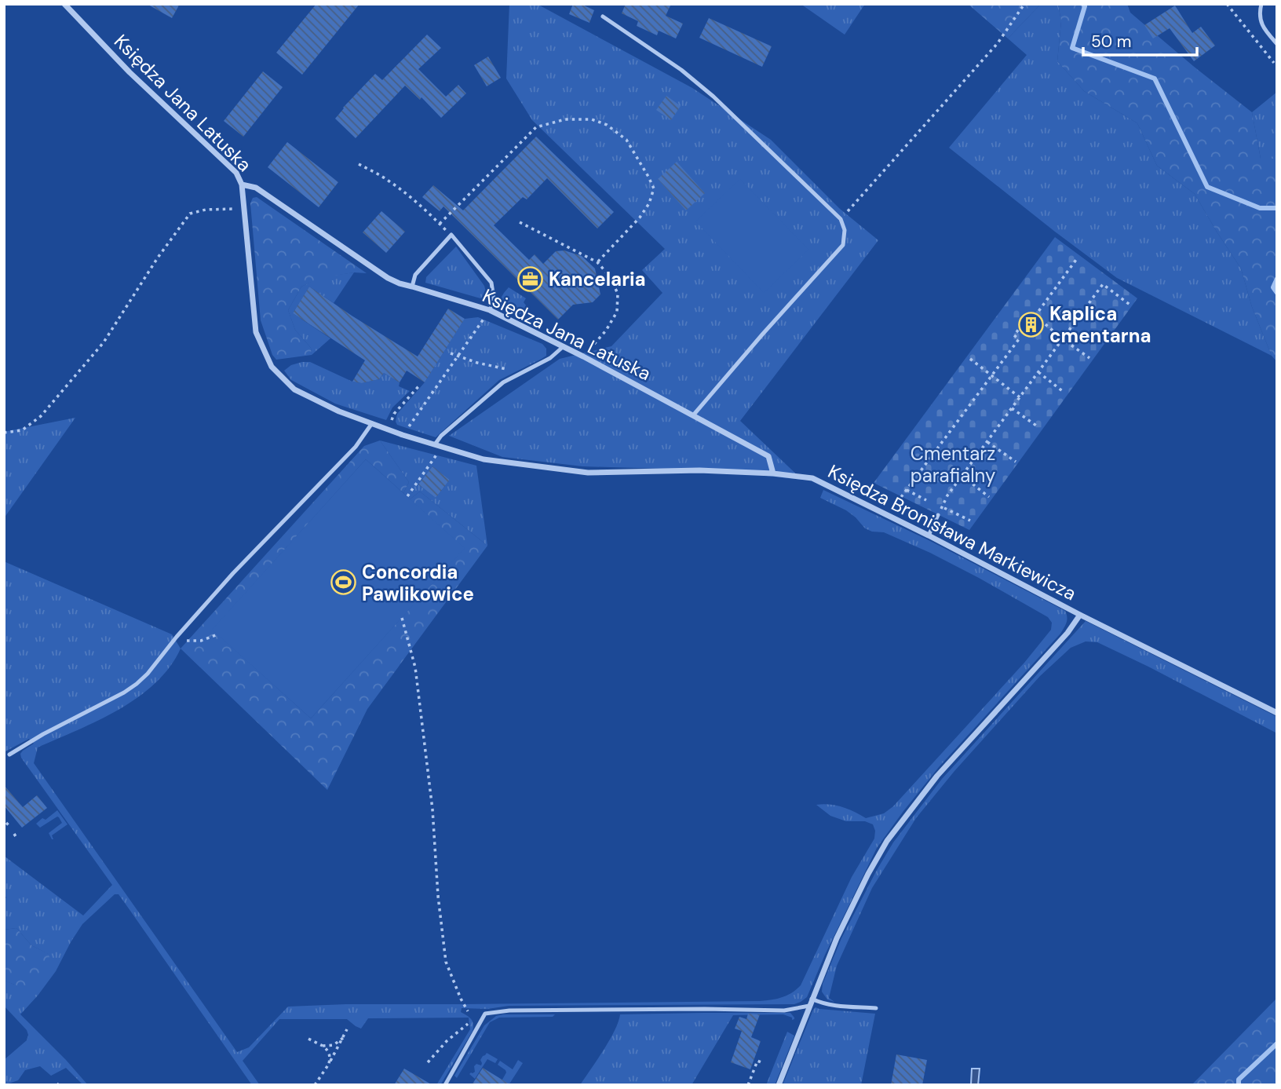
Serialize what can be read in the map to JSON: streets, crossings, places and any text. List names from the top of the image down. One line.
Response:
{"streets":{"street":["Księdza Jana Latuska","Księdza Bronisława Markiewicza"]},"crossings":[["Księdza Jana Latuska","Księdza Bronisława Markiewicza"]],"parks":["Cmentarz parafialny"],"places":{"office":["Kancelaria"],"building":["Kaplica cmentarna"],"sports":["Concordia Pawlikowice"]},"scale_bar":"50 m"}
